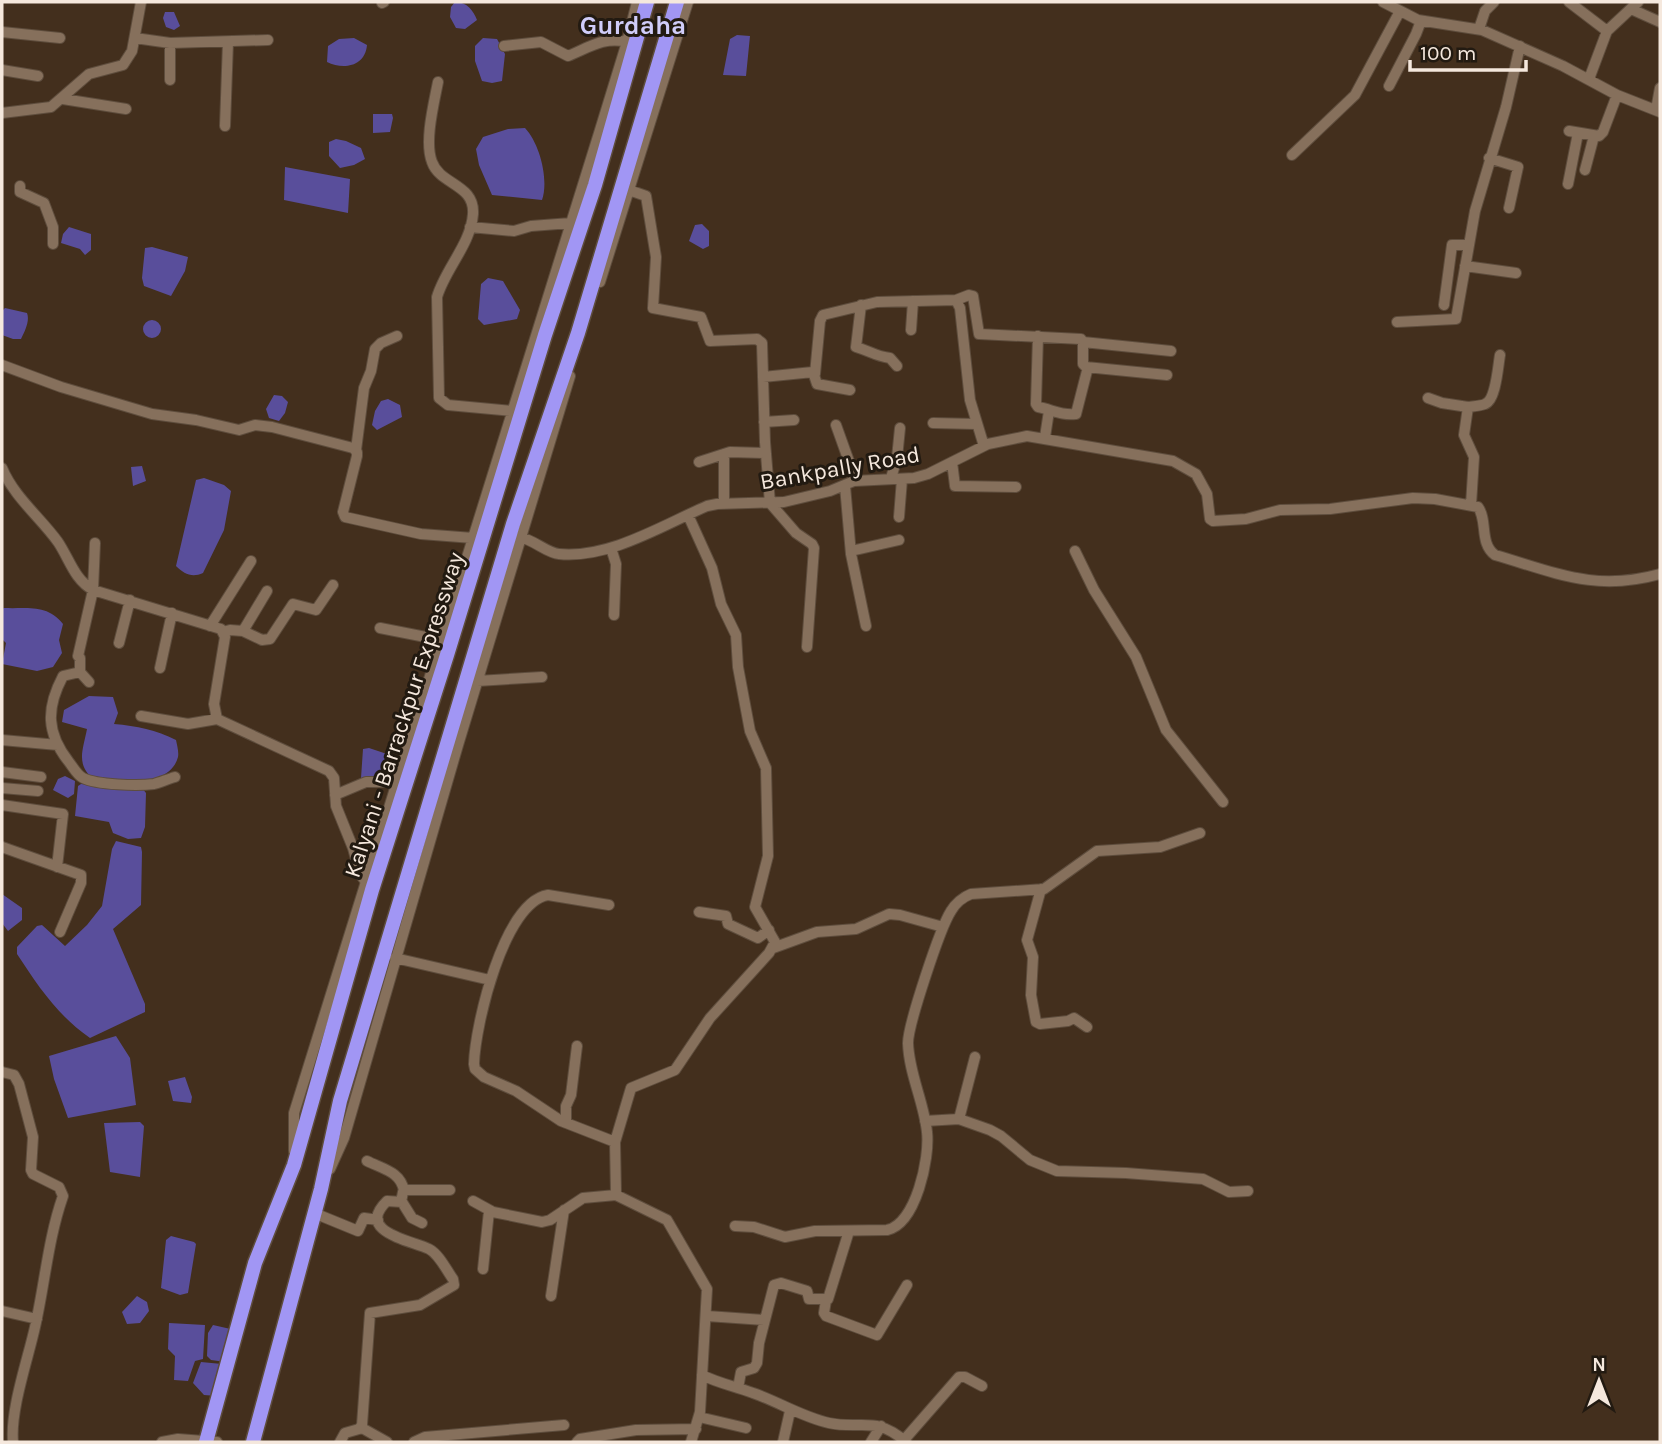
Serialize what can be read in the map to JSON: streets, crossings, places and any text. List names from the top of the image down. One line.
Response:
{"streets":{"highway":["Kalyani - Barrackpur Expressway"],"street":["Bankpally Road"]},"districts":["Gurdaha"],"scale_bar":"100 m","north":"top"}
